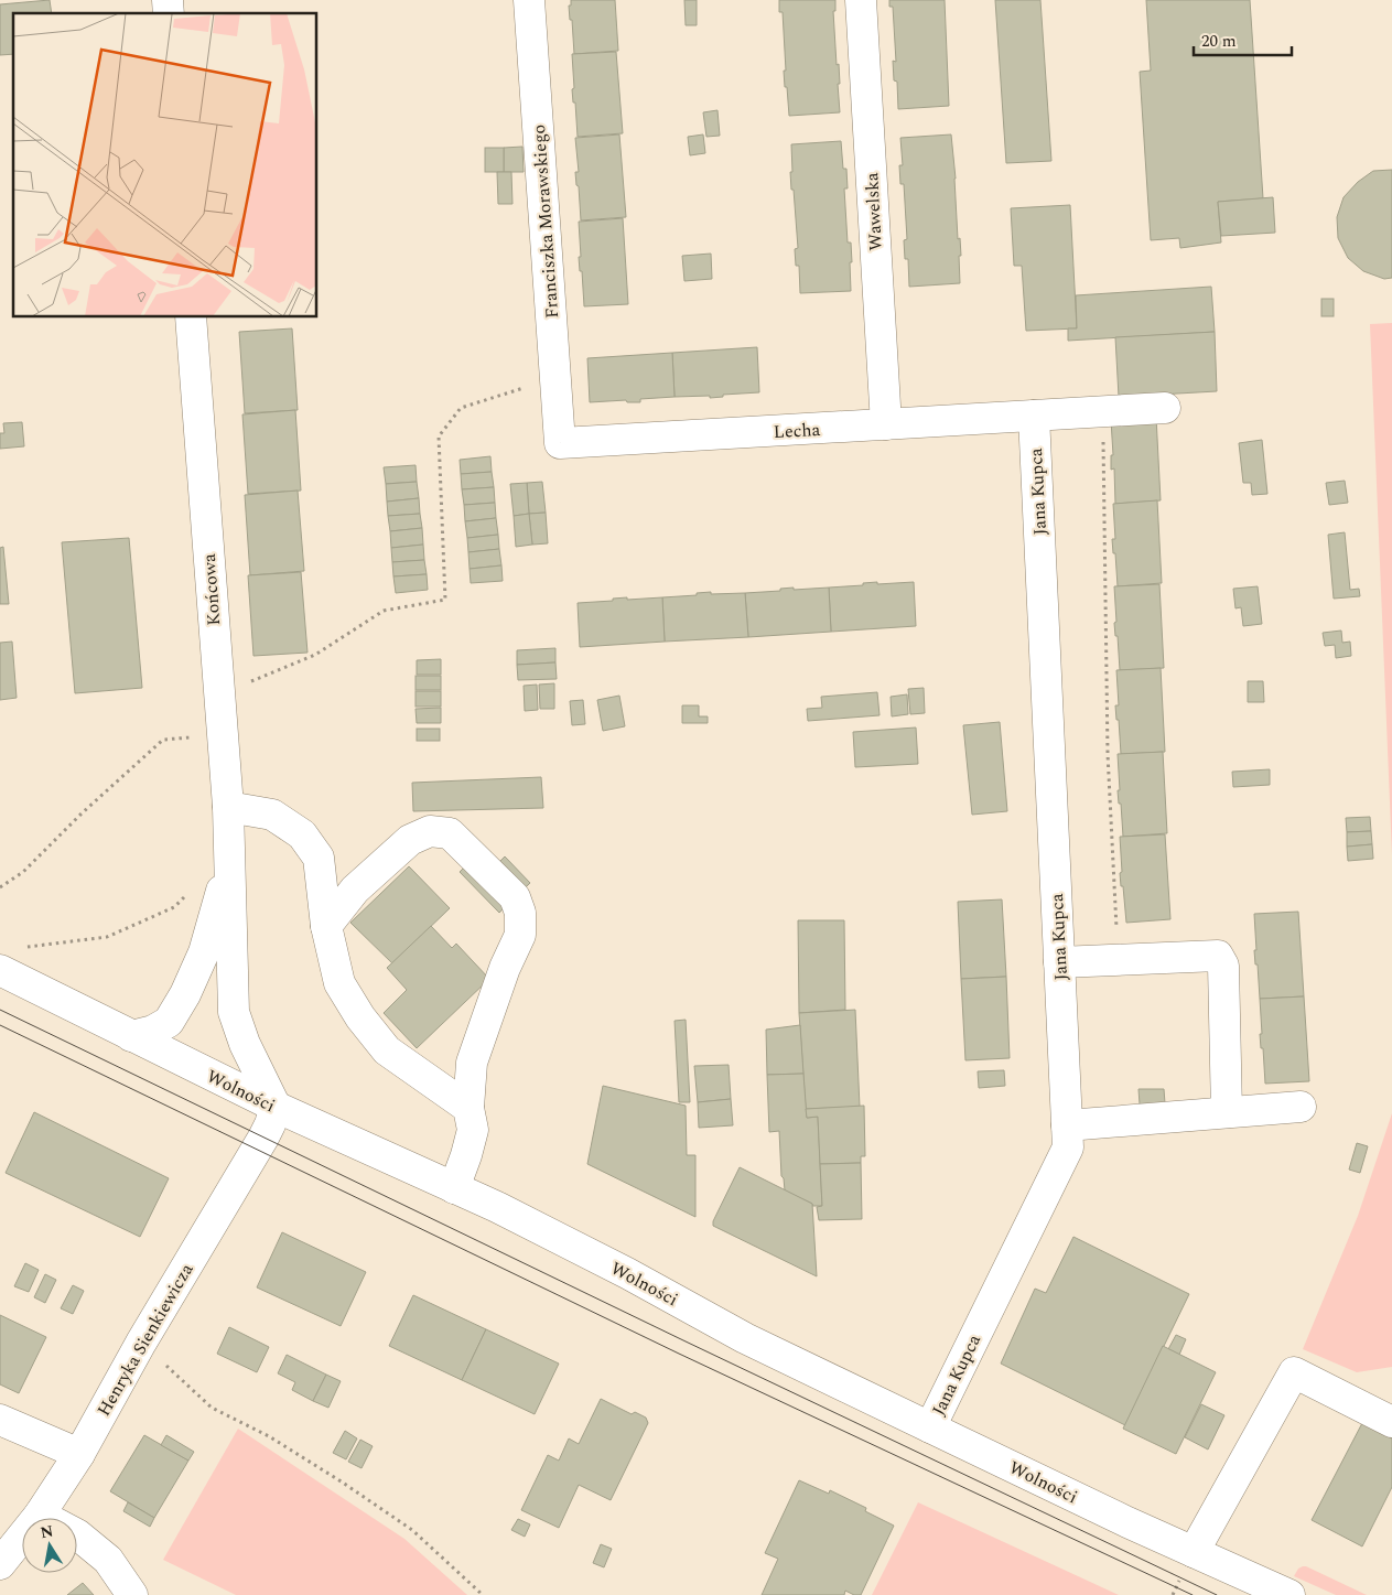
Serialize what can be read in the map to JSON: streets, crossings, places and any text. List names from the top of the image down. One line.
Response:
{"streets":{"street":["Wawelska","Franciszka Morawskiego","Lecha","Jana Kupca","Końcowa","Wolności","Henryka Sienkiewicza"]},"crossings":[["Wawelska","Lecha"],["Franciszka Morawskiego","Lecha"],["Lecha","Jana Kupca"],["Jana Kupca","Wolności"],["Końcowa","Wolności"],["Końcowa","Henryka Sienkiewicza"],["Wolności","Henryka Sienkiewicza"]],"scale_bar":"20 m","north":"top"}
